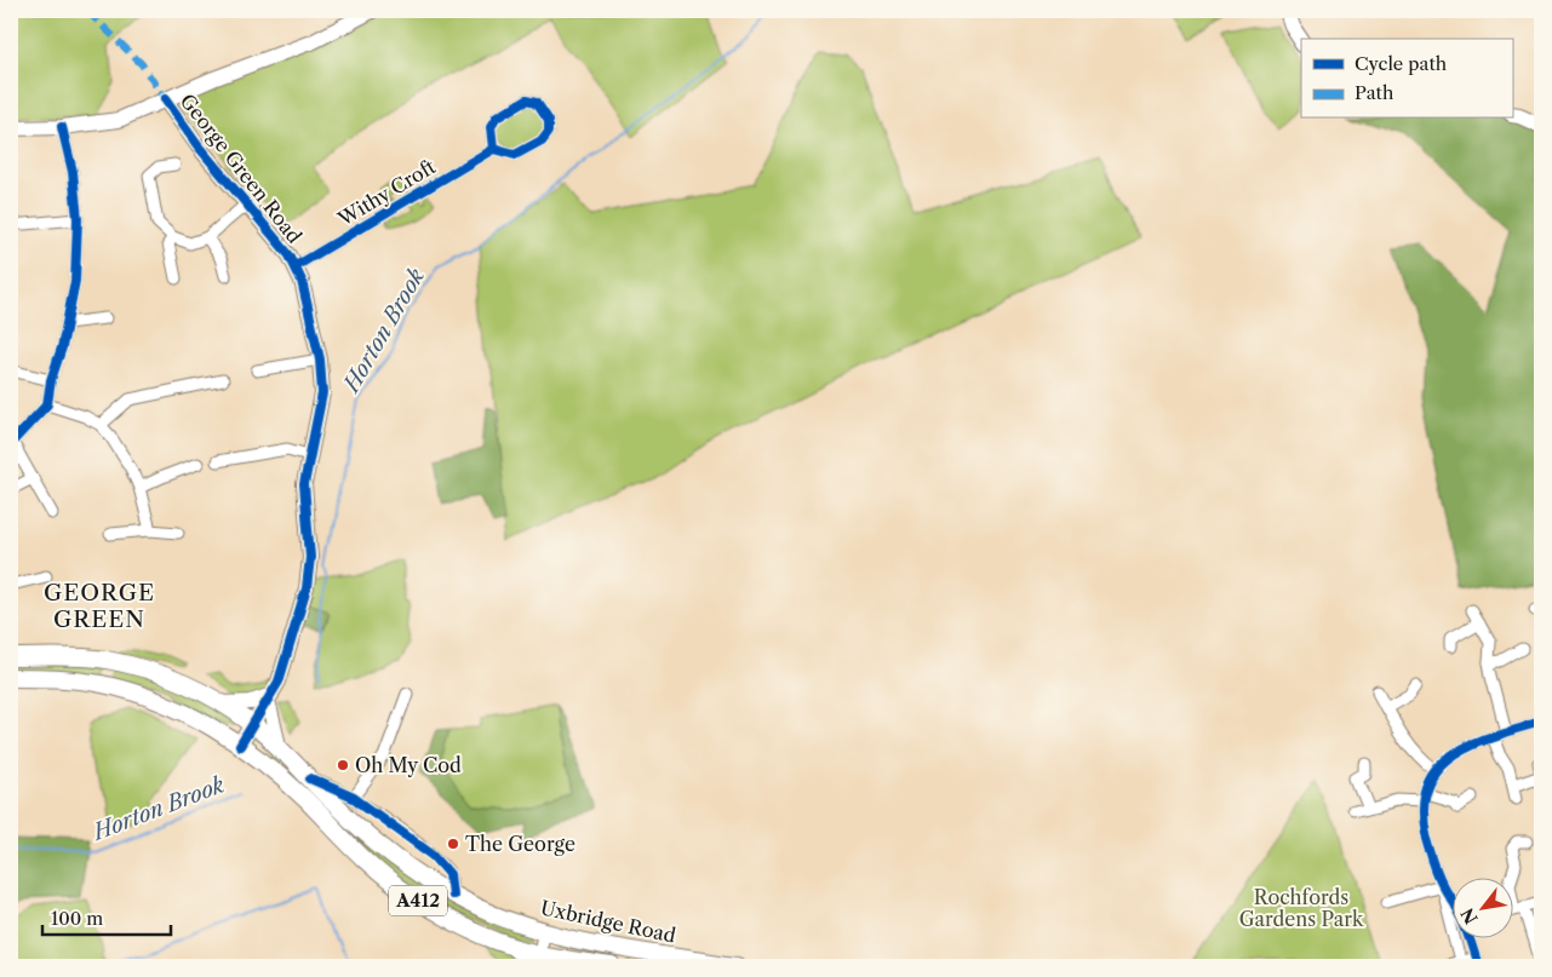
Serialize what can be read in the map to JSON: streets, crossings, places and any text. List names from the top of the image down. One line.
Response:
{"streets":{"main road":["A412","Uxbridge Road"],"street":["George Green Road","Withy Croft"]},"crossings":[["George Green Road","Withy Croft"],["George Green Road","A412"],["George Green Road","Uxbridge Road"]],"districts":["GEORGE GREEN"],"water":["Horton Brook"],"parks":["Rochfords Gardens Park"],"places":["Oh My Cod","The George"],"legend":["Cycle path","Path"],"scale_bar":"100 m","north":"bottom left"}
